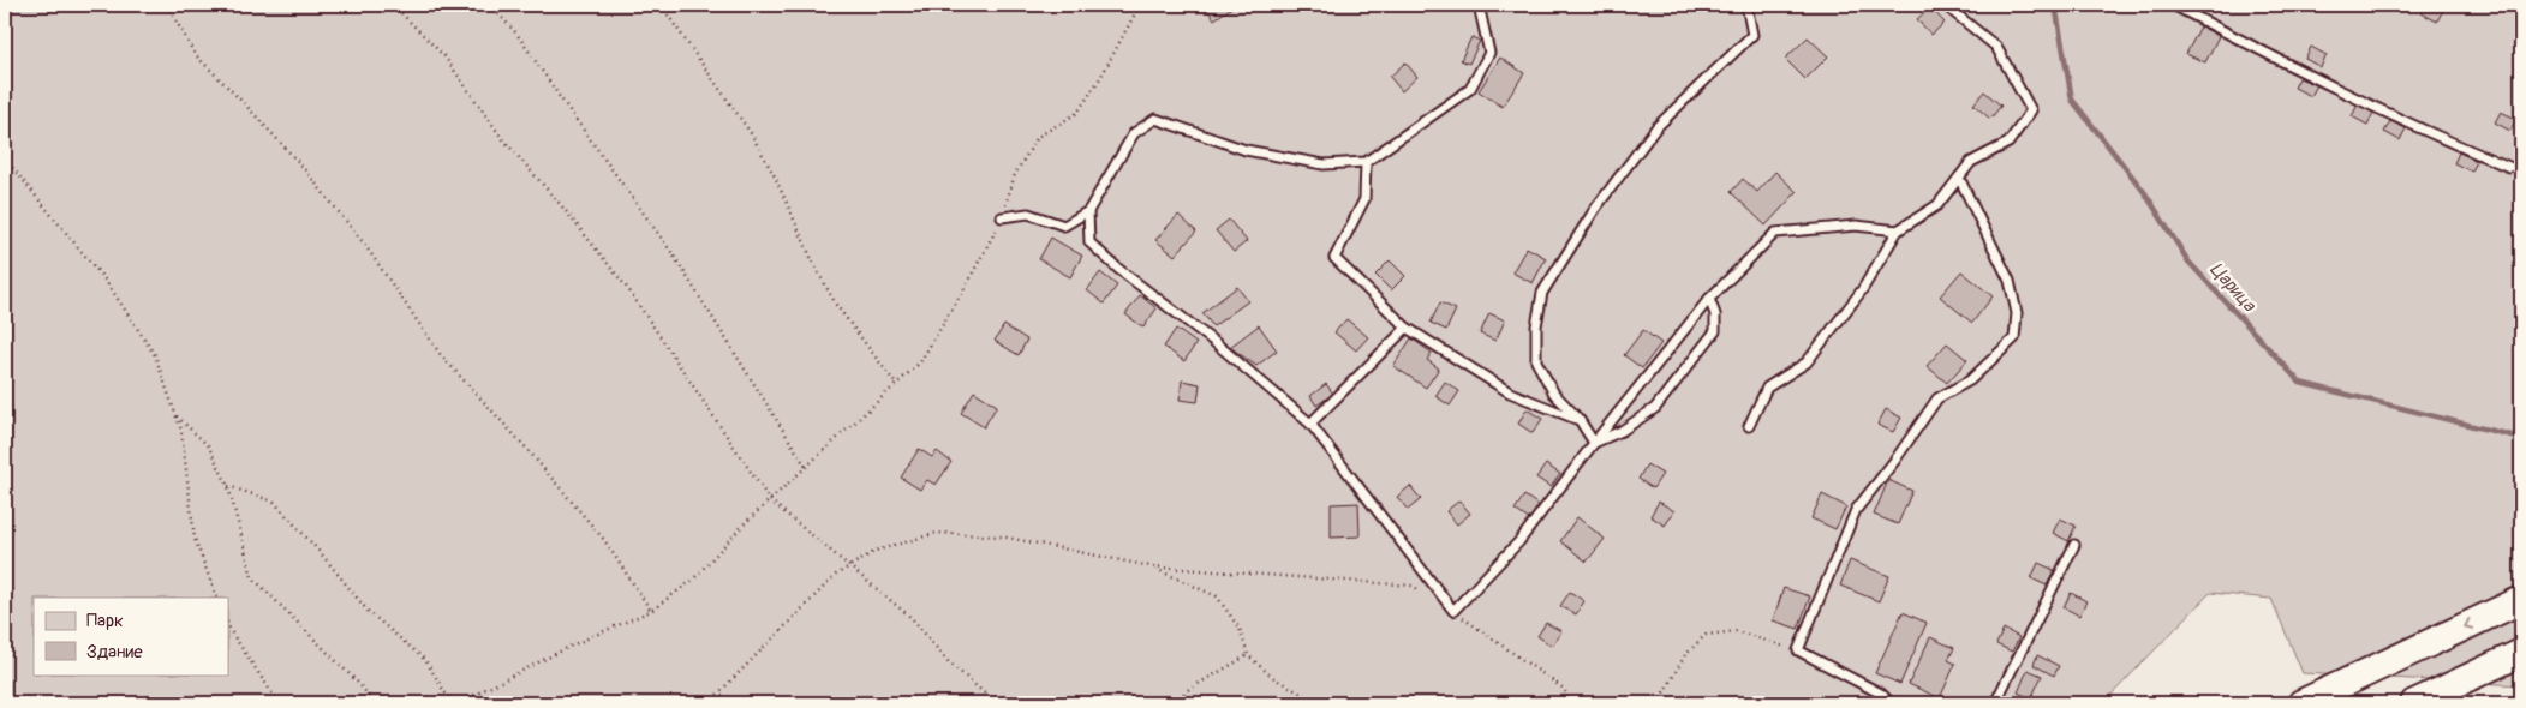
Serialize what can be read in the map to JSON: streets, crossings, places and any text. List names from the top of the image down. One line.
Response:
{"water":["Царица"],"legend":["Парк","Здание"]}
